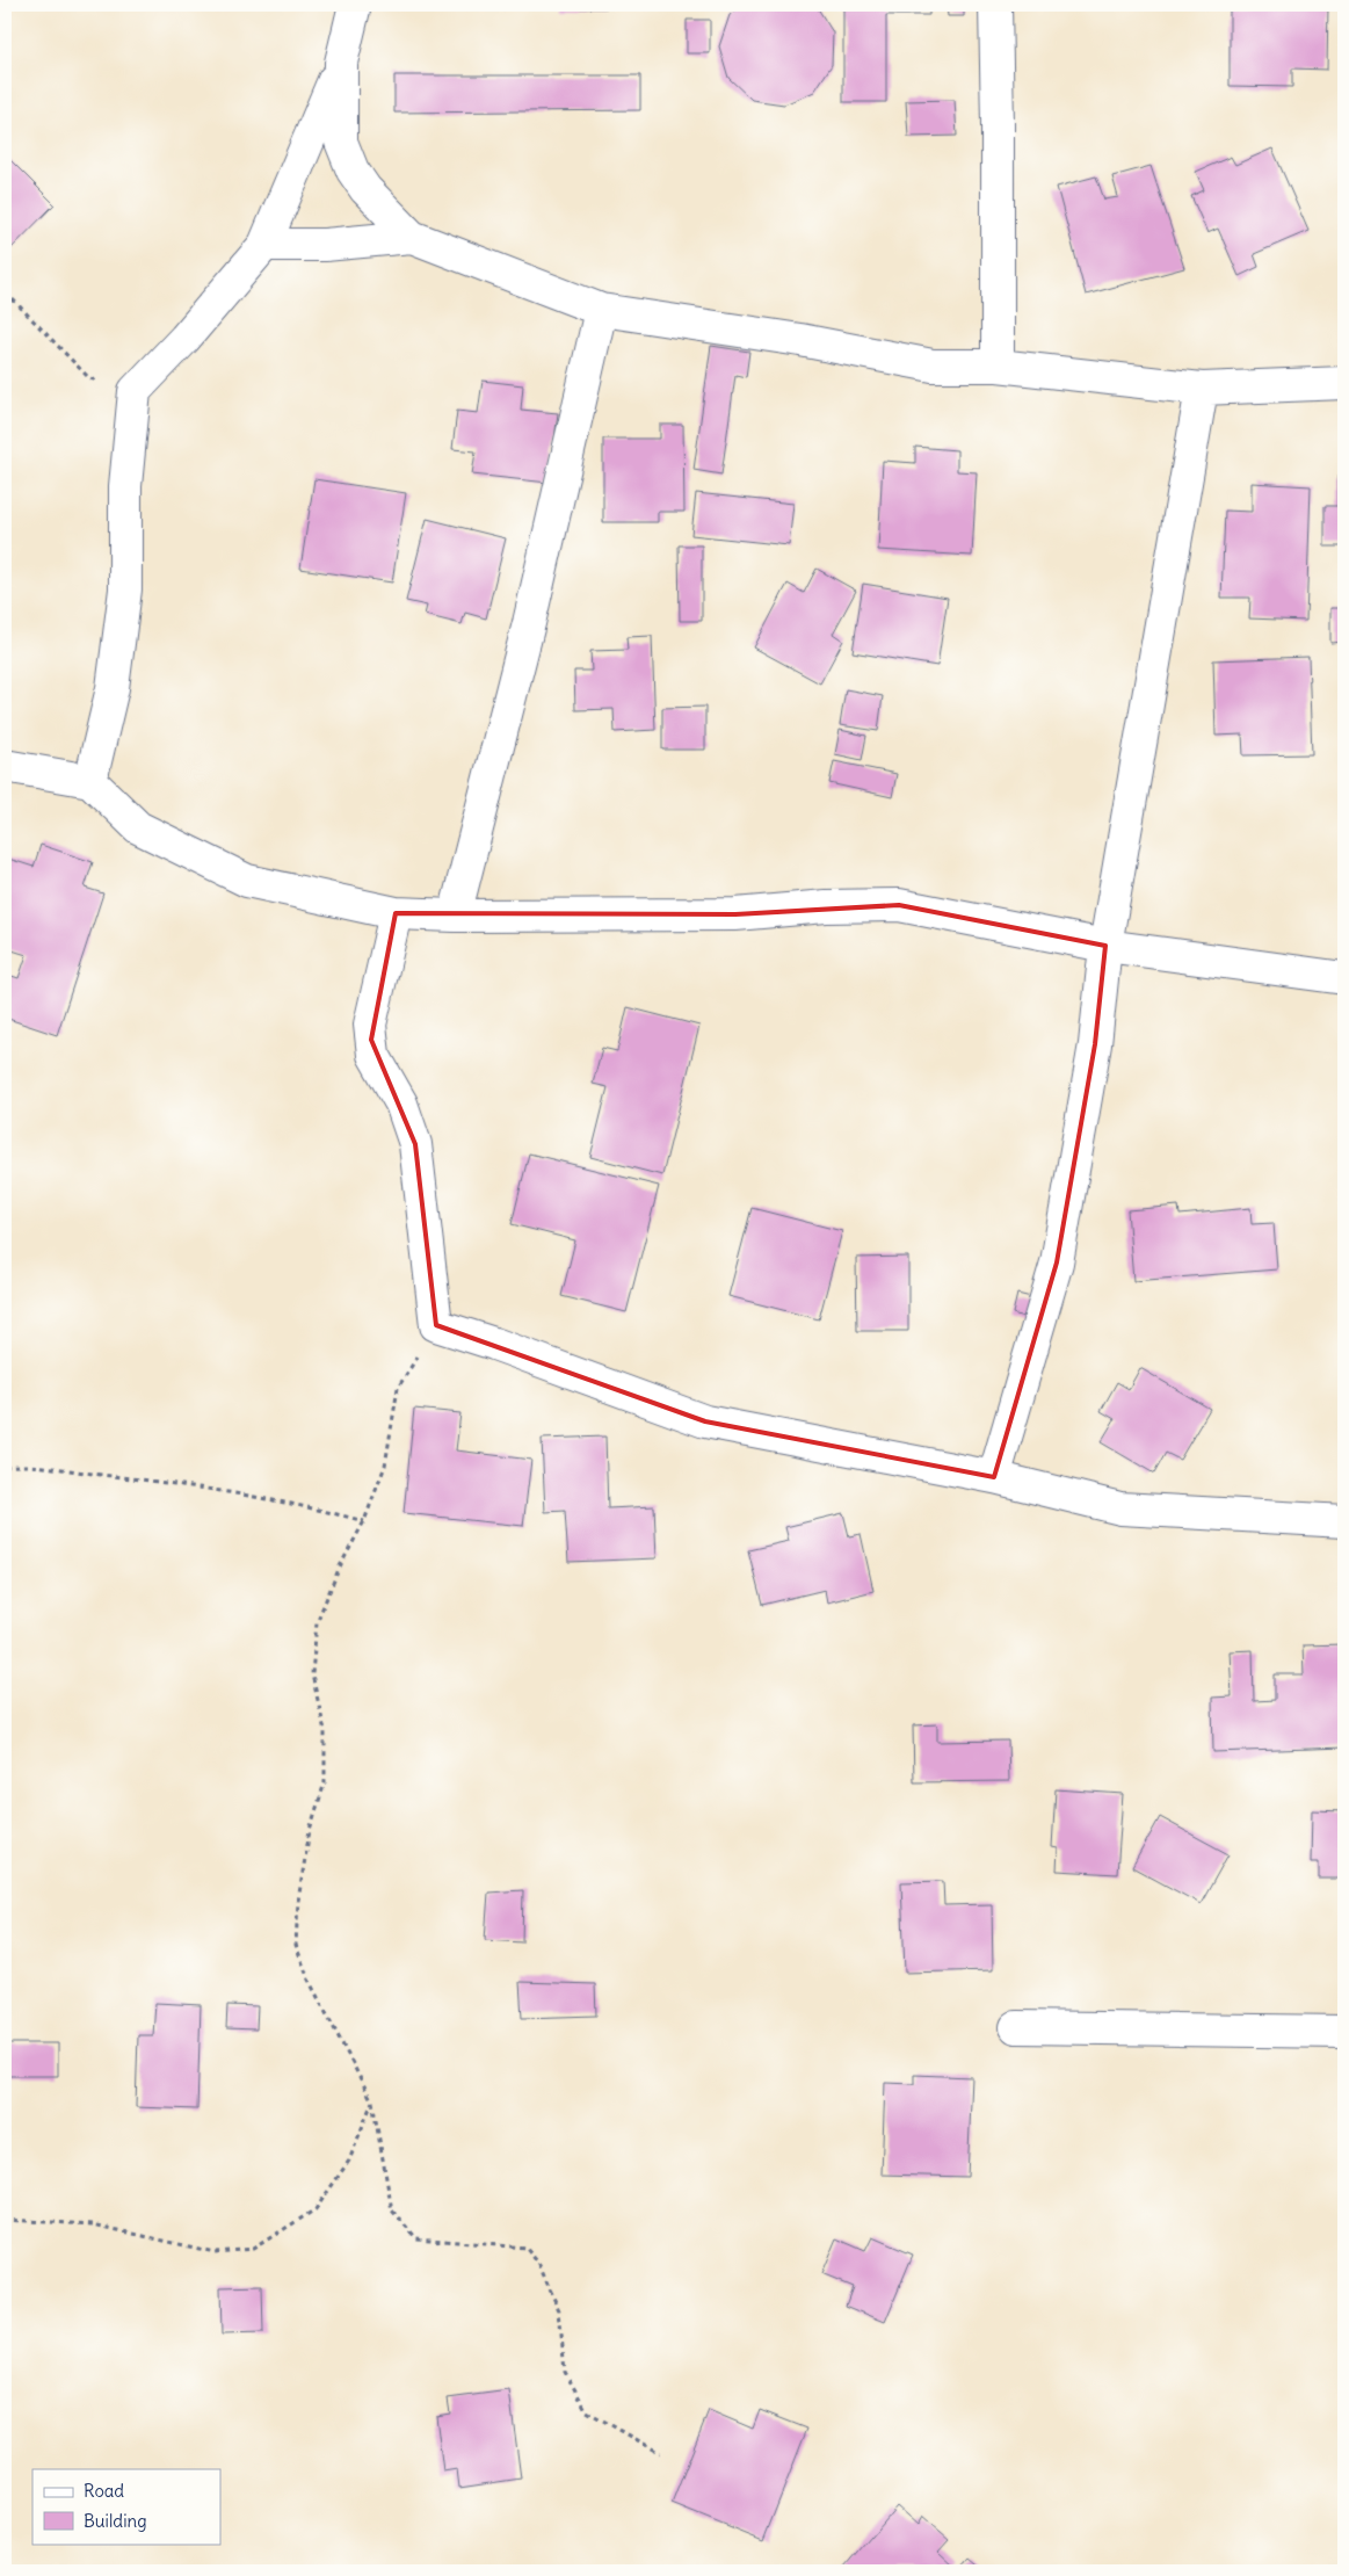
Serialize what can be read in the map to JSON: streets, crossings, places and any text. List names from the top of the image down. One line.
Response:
{"legend":["Road","Building"]}
